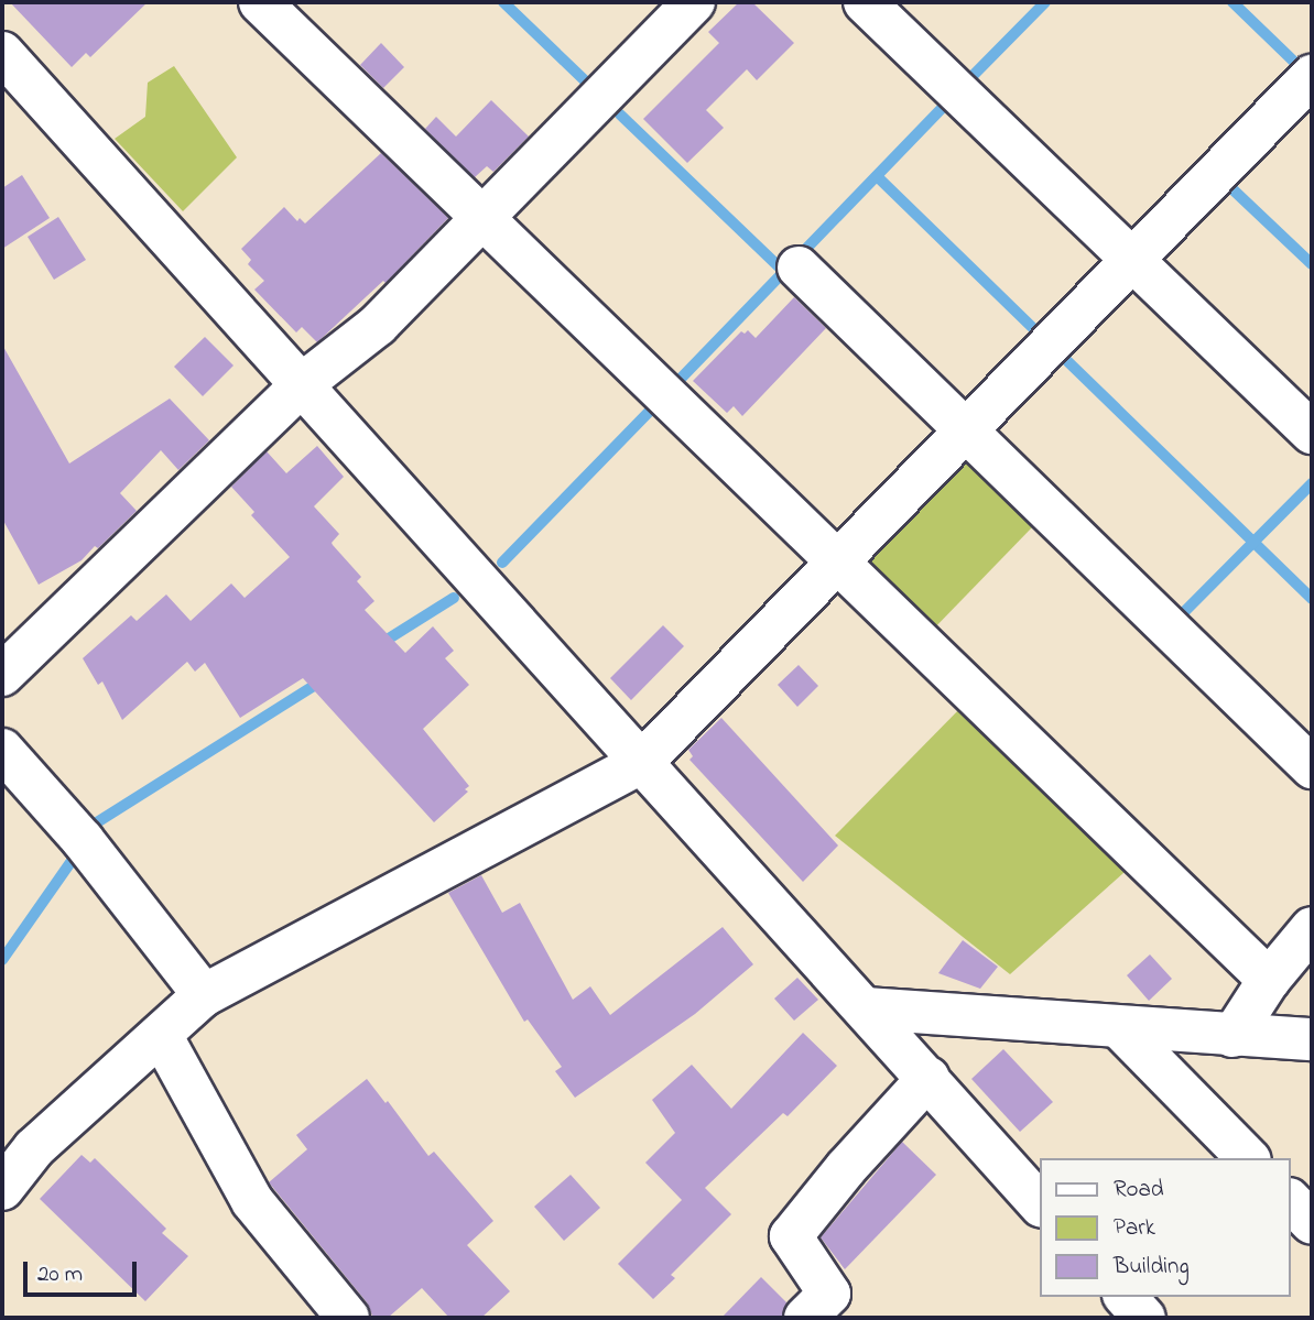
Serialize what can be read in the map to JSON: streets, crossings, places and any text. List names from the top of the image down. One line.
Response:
{"legend":["Road","Park","Building"],"scale_bar":"20 m"}
